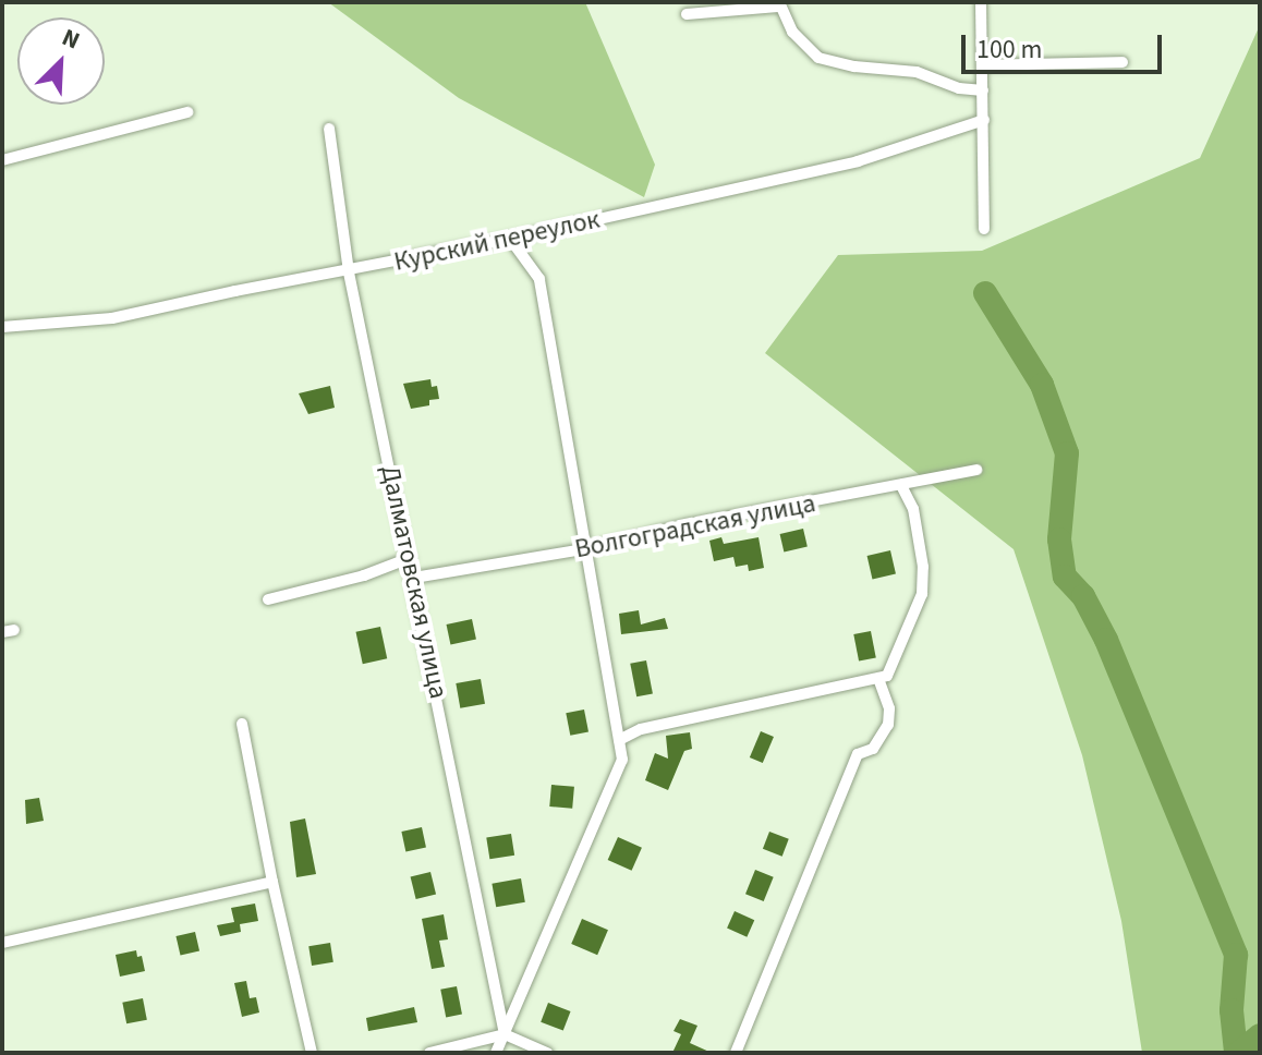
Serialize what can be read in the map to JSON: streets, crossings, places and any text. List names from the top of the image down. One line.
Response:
{"streets":{"street":["Курский переулок","Волгоградская улица","Далматовская улица"]},"crossings":[["Курский переулок","Далматовская улица"],["Волгоградская улица","Далматовская улица"]],"scale_bar":"100 m","north":"top right"}
